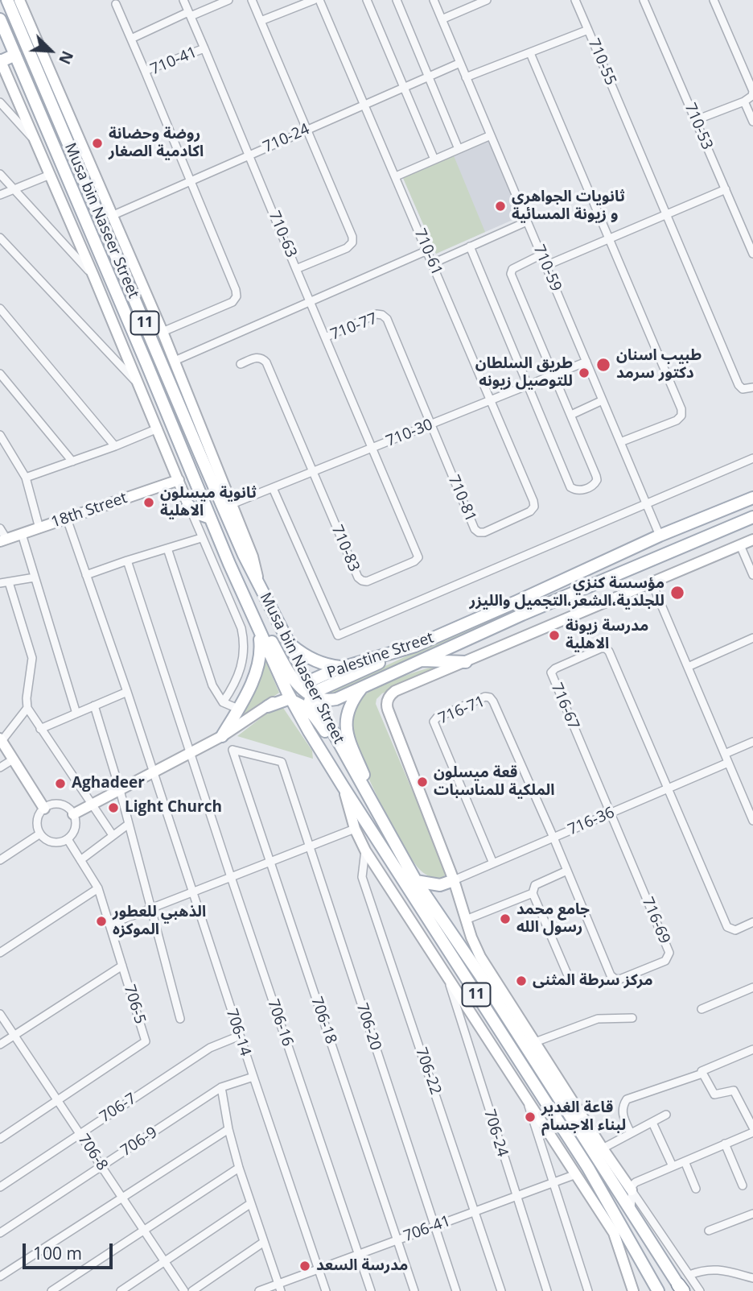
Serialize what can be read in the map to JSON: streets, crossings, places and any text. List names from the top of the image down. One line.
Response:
{"streets":{"main road":["Musa bin Naseer Street","11","Palestine Street"],"street":["710-41","710-55","710-53","710-24","710-63","710-61","710-59","710-77","710-30","710-81","18th Street","710-83","716-67","716-71","716-36","716-69","706-5","706-18","706-16","706-20","706-14","706-22","706-7","706-24","706-9","706-8","706-41"]},"crossings":[["710-41","710-24"],["710-41","710-63"],["710-55","710-59"],["710-24","710-63"],["710-24","710-61"],["710-24","710-59"],["Musa bin Naseer Street","Palestine Street"],["710-61","710-30"],["710-61","710-81"],["710-59","710-30"],["710-59","Palestine Street"],["710-77","710-30"],["710-77","710-81"],["710-77","710-83"],["710-30","710-81"],["710-30","710-83"],["18th Street","706-14"],["716-67","716-36"],["716-67","716-69"],["716-71","716-36"],["716-71","716-69"],["716-36","716-69"],["706-5","706-8"],["706-18","706-20"],["706-18","706-41"],["706-16","706-41"],["706-20","706-41"],["706-14","706-7"],["706-14","706-9"],["706-14","706-41"],["706-22","706-41"],["706-7","706-8"],["706-24","706-41"],["706-9","706-8"]],"places":["روضة وحضانة اكادمية الصغار","ثانويات الجواهري و زيونة المسائية","طبيب اسنان دكتور سرمد","طريق السلطان للتوصيل زيونه","ثانوية ميسلون الاهلية","مؤسسة كنزي للجلدية،الشعر،التجميل والليزر","مدرسة زيونة الاهلية","قعة ميسلون الملكية للمناسبات","Aghadeer","Light Church","جامع محمد رسول الله","الذهبي للعطور الموكزه","مركز سرطة المثنى","قاعة الغدير لبناء الاجسام","مدرسة السعد"],"scale_bar":"100 m","north":"bottom right"}
